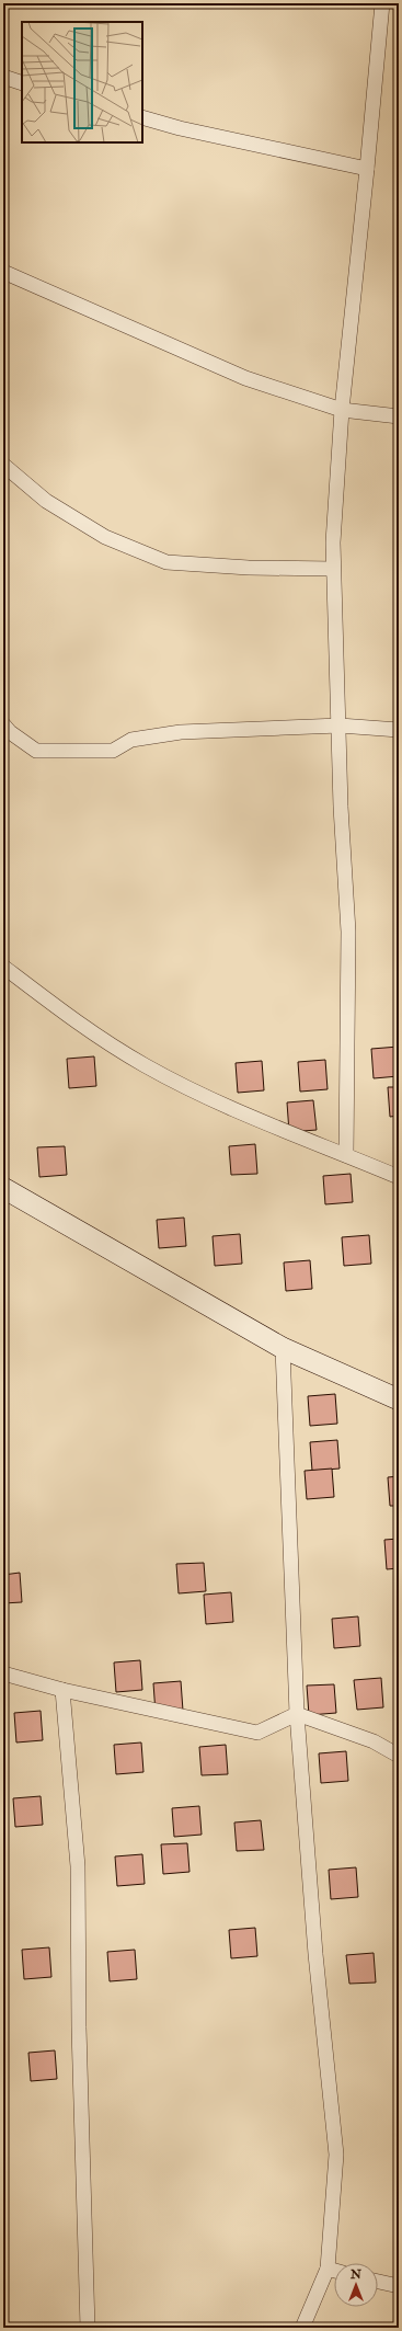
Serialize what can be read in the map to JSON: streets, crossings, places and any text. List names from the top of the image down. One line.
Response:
{"north":"top"}
